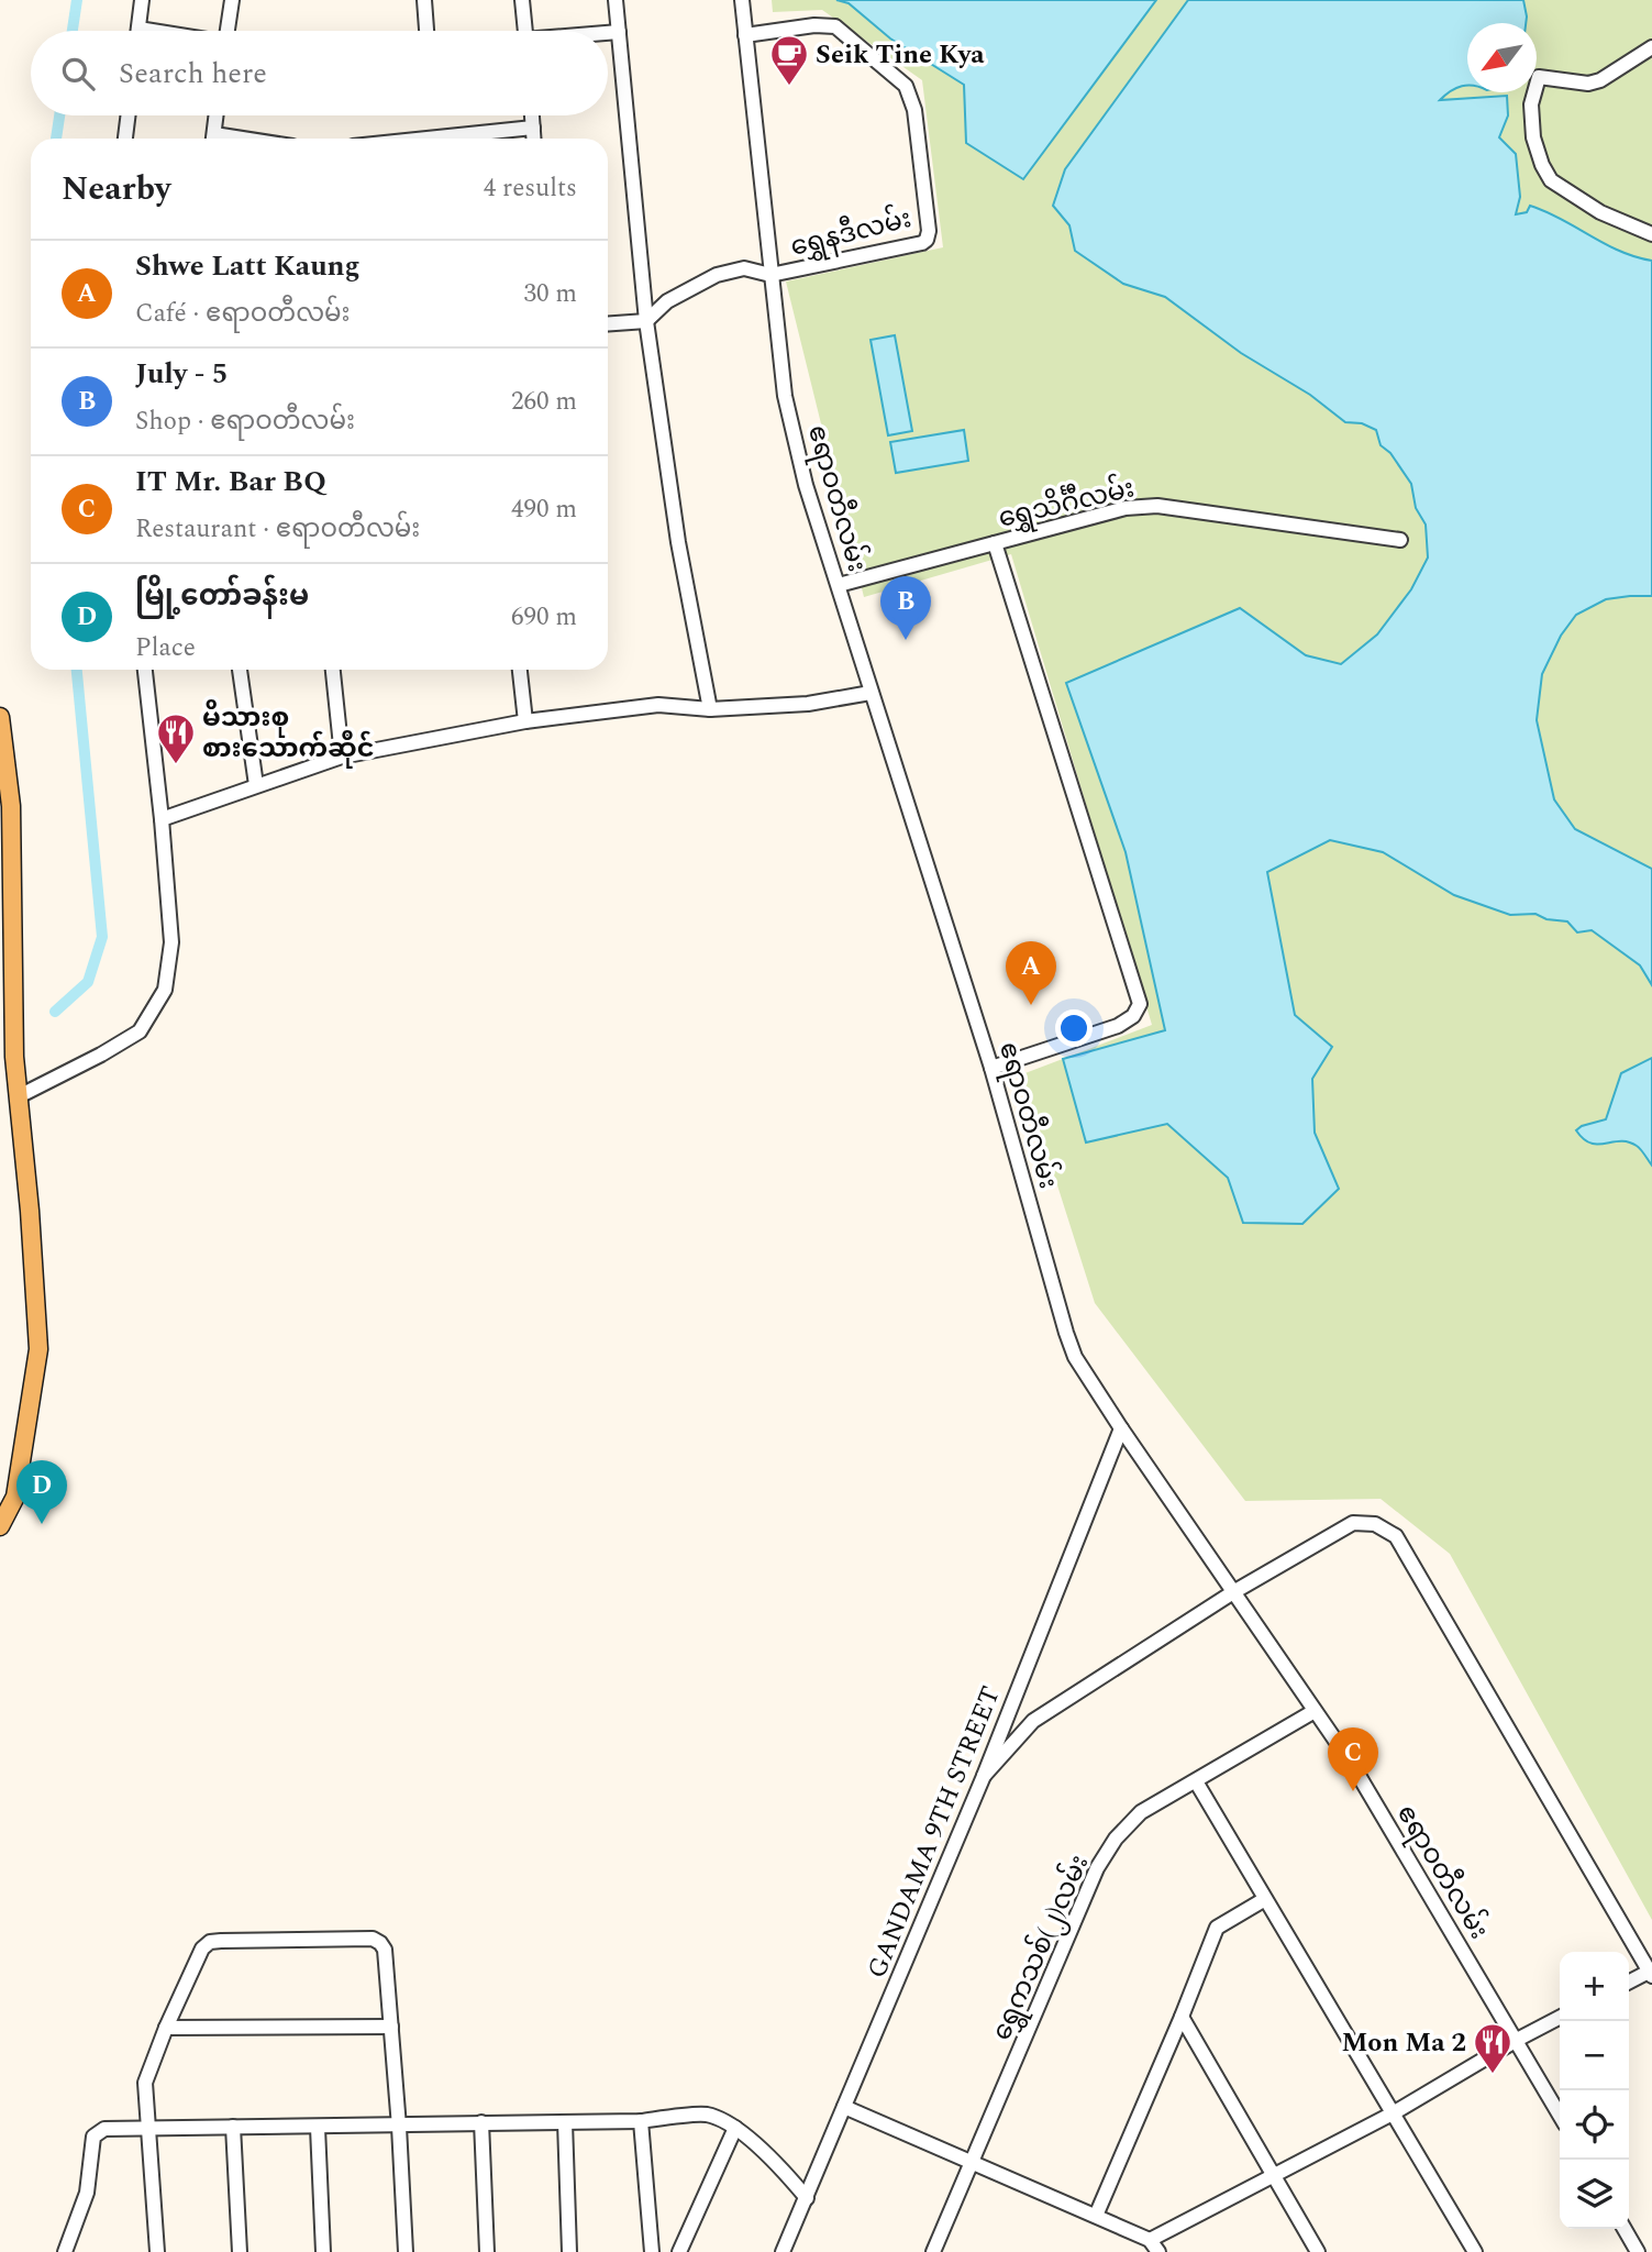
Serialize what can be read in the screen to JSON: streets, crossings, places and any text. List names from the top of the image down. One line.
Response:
{"streets":{"street":["ရွှေနဒီလမ်း","ဧရာဝတီလမ်း","ရွှေသိင်္ဂီလမ်း","GANDAMA 9TH STREET","ရွှေကသစ်(၂)လမ်း"]},"crossings":[["ရွှေနဒီလမ်း","ဧရာဝတီလမ်း"],["ဧရာဝတီလမ်း","ရွှေသိင်္ဂီလမ်း"],["ဧရာဝတီလမ်း","GANDAMA 9TH STREET"],["ဧရာဝတီလမ်း","ရွှေကသစ်(၂)လမ်း"]],"places":{"cafe":["Seik Tine Kya"],"restaurant":["မိသားစု စားသောက်ဆိုင်","Mon Ma 2"]},"north":"bottom left","page":{"search":"Search here","heading":["Nearby","4 results"],"list":[{"mark":"A","name":"Shwe Latt Kaung","note":"Café · ဧရာဝတီလမ်း","value":"30 m"},{"mark":"B","name":"July - 5","note":"Shop · ဧရာဝတီလမ်း","value":"260 m"},{"mark":"C","name":"IT Mr. Bar BQ","note":"Restaurant · ဧရာဝတီလမ်း","value":"490 m"},{"mark":"D","name":"မြို့တော်ခန်းမ","note":"Place","value":"690 m"}],"pins":["B","A","D","C"],"map_buttons":["+","−"]}}
